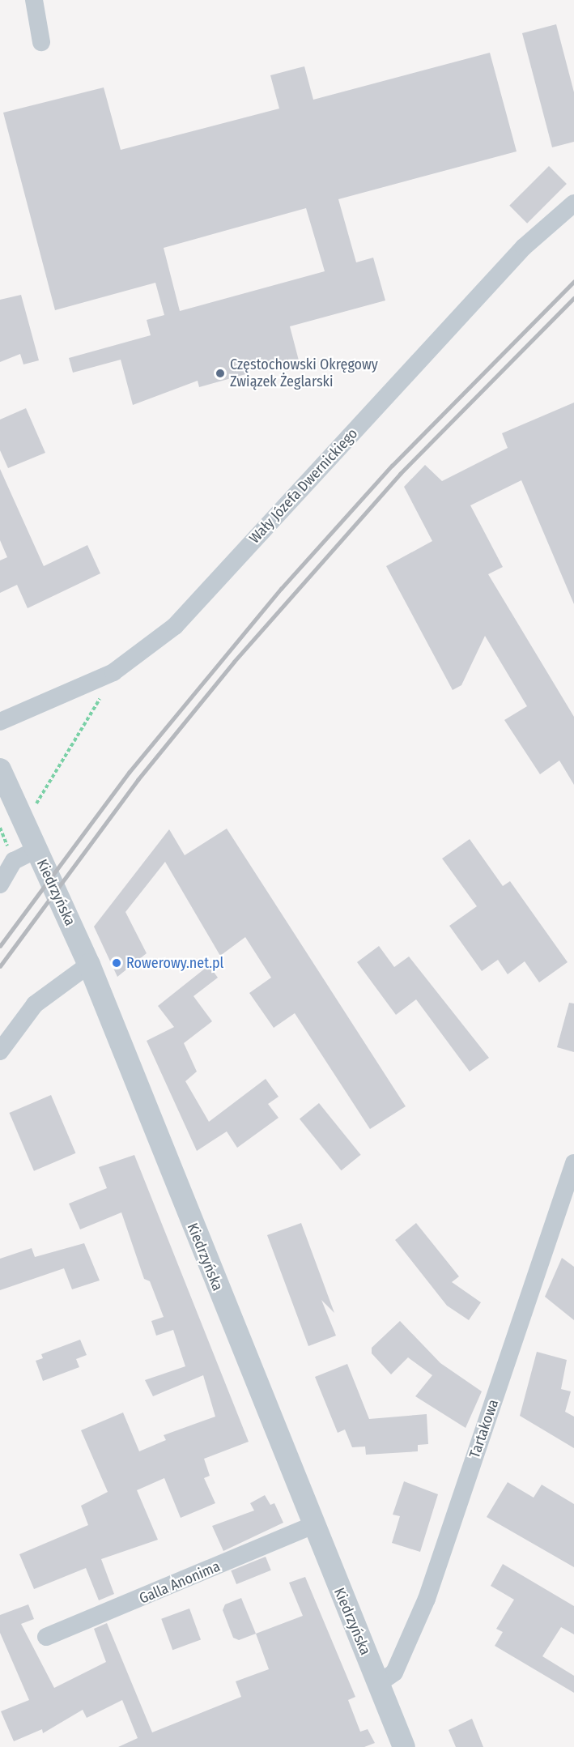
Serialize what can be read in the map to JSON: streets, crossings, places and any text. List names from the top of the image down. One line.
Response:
{"streets":{"street":["Wały Józefa Dwernickiego","Kiedrzyńska","Tartakowa","Galla Anonima"]},"crossings":[["Kiedrzyńska","Tartakowa"],["Kiedrzyńska","Galla Anonima"]],"places":["Częstochowski Okręgowy Związek Żeglarski","Rowerowy.net.pl"]}
